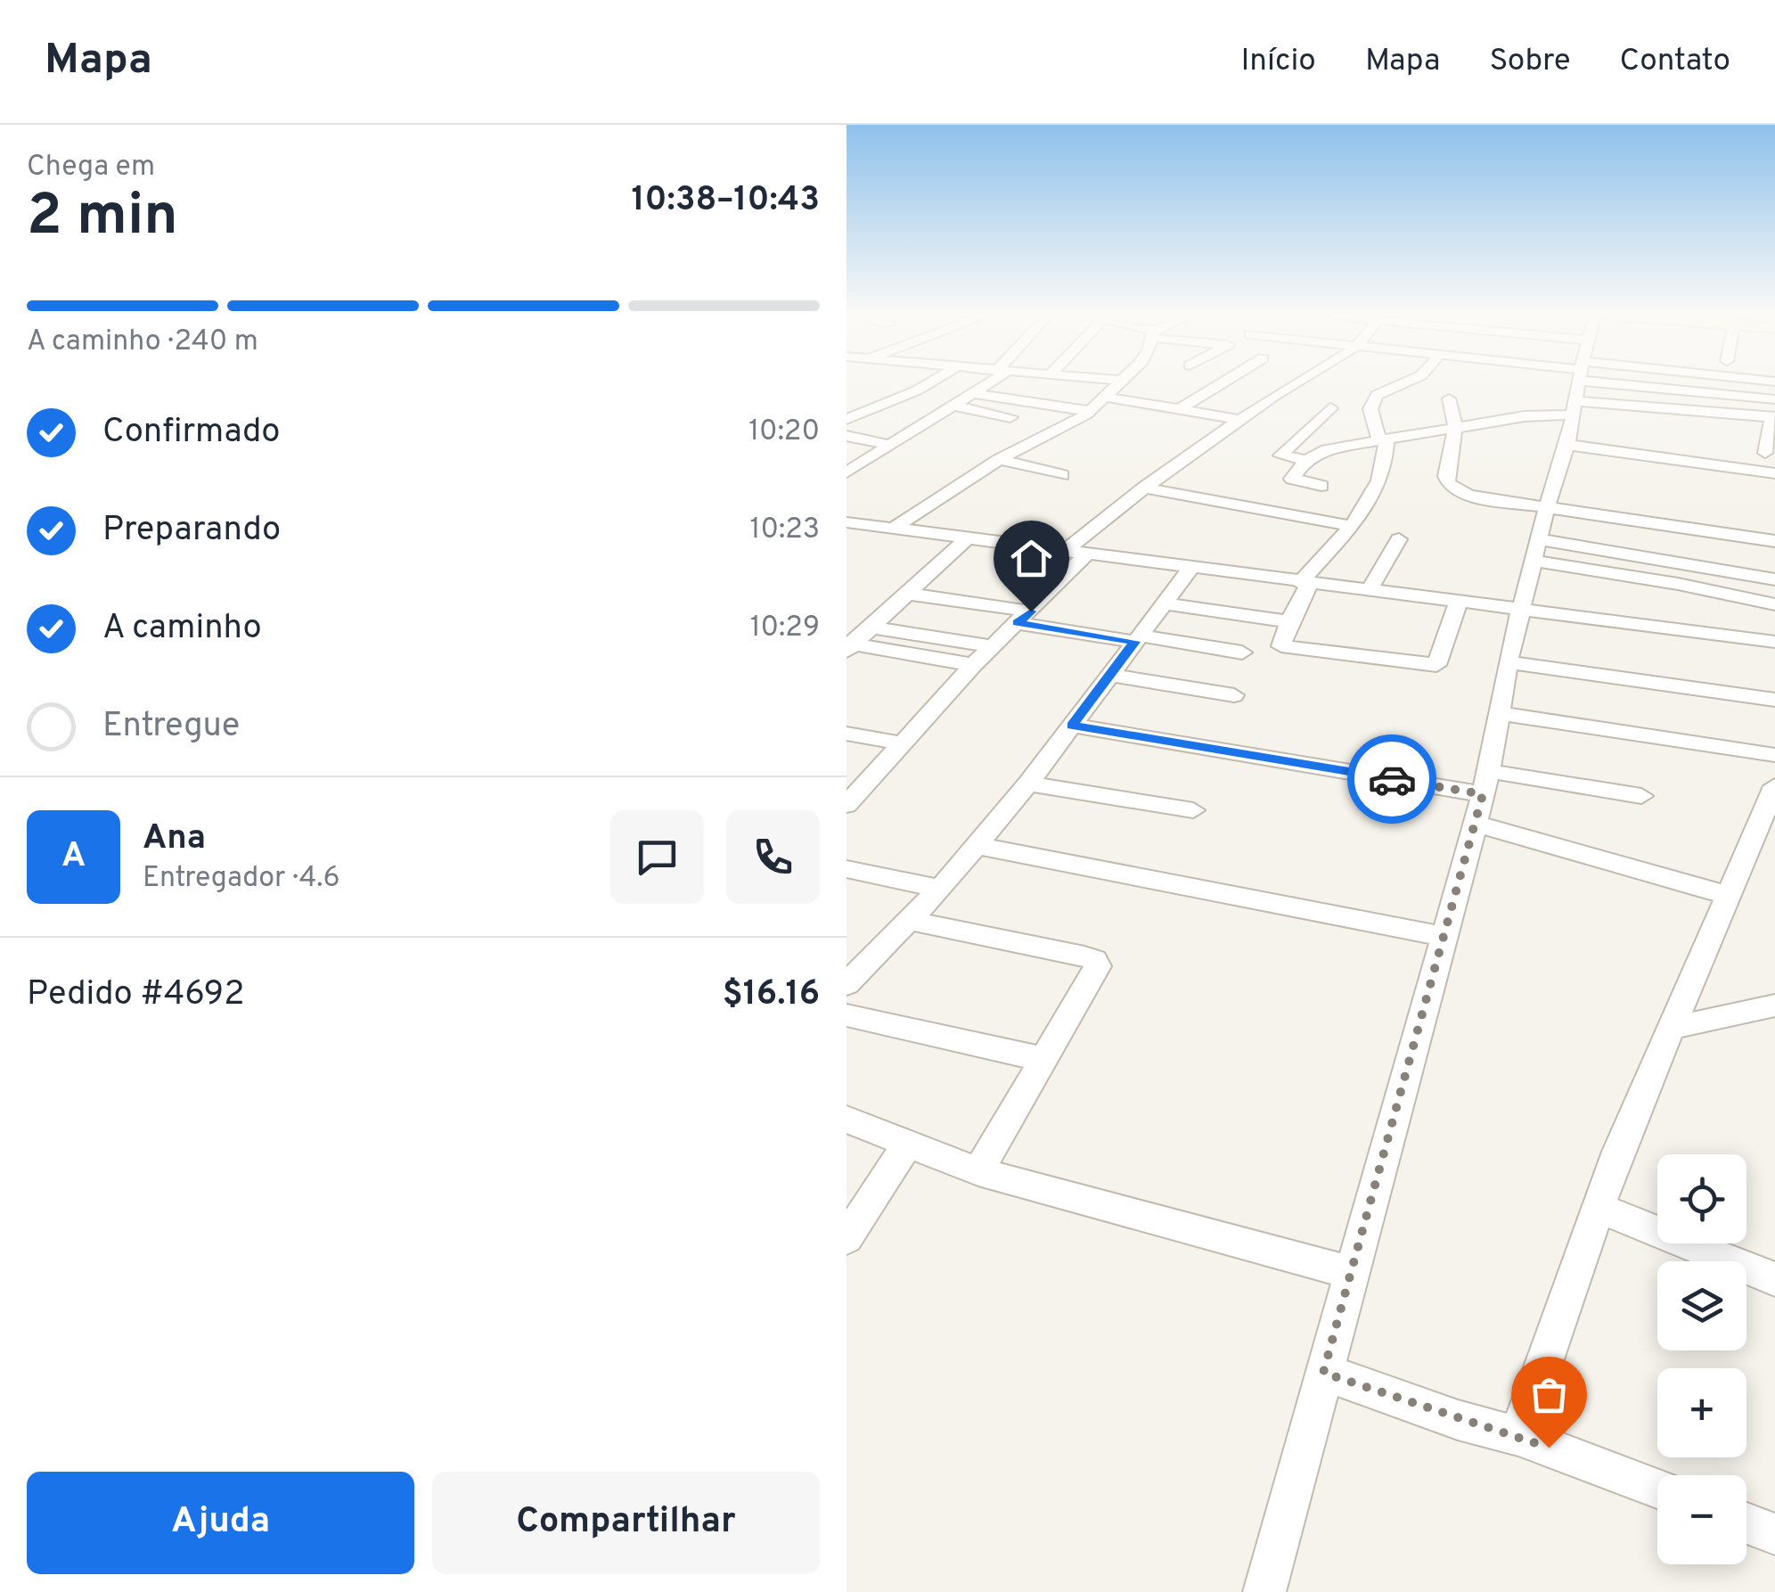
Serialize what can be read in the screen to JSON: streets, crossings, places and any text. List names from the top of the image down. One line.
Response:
{"page":{"header":"Mapa","nav":["Início","Mapa","Sobre","Contato"],"heading":["2 min","Chega em","10:38–10:43"],"panel":["Ana","Entregador · 4.6","Pedido #4692","$16.16"],"bar":"A caminho · 240 m","list":[["Confirmado","10:20"],["Preparando","10:23"],["A caminho","10:29"],"Entregue"],"round":"A","map_buttons":["+","−"],"buttons":["Ajuda","Compartilhar"]}}
